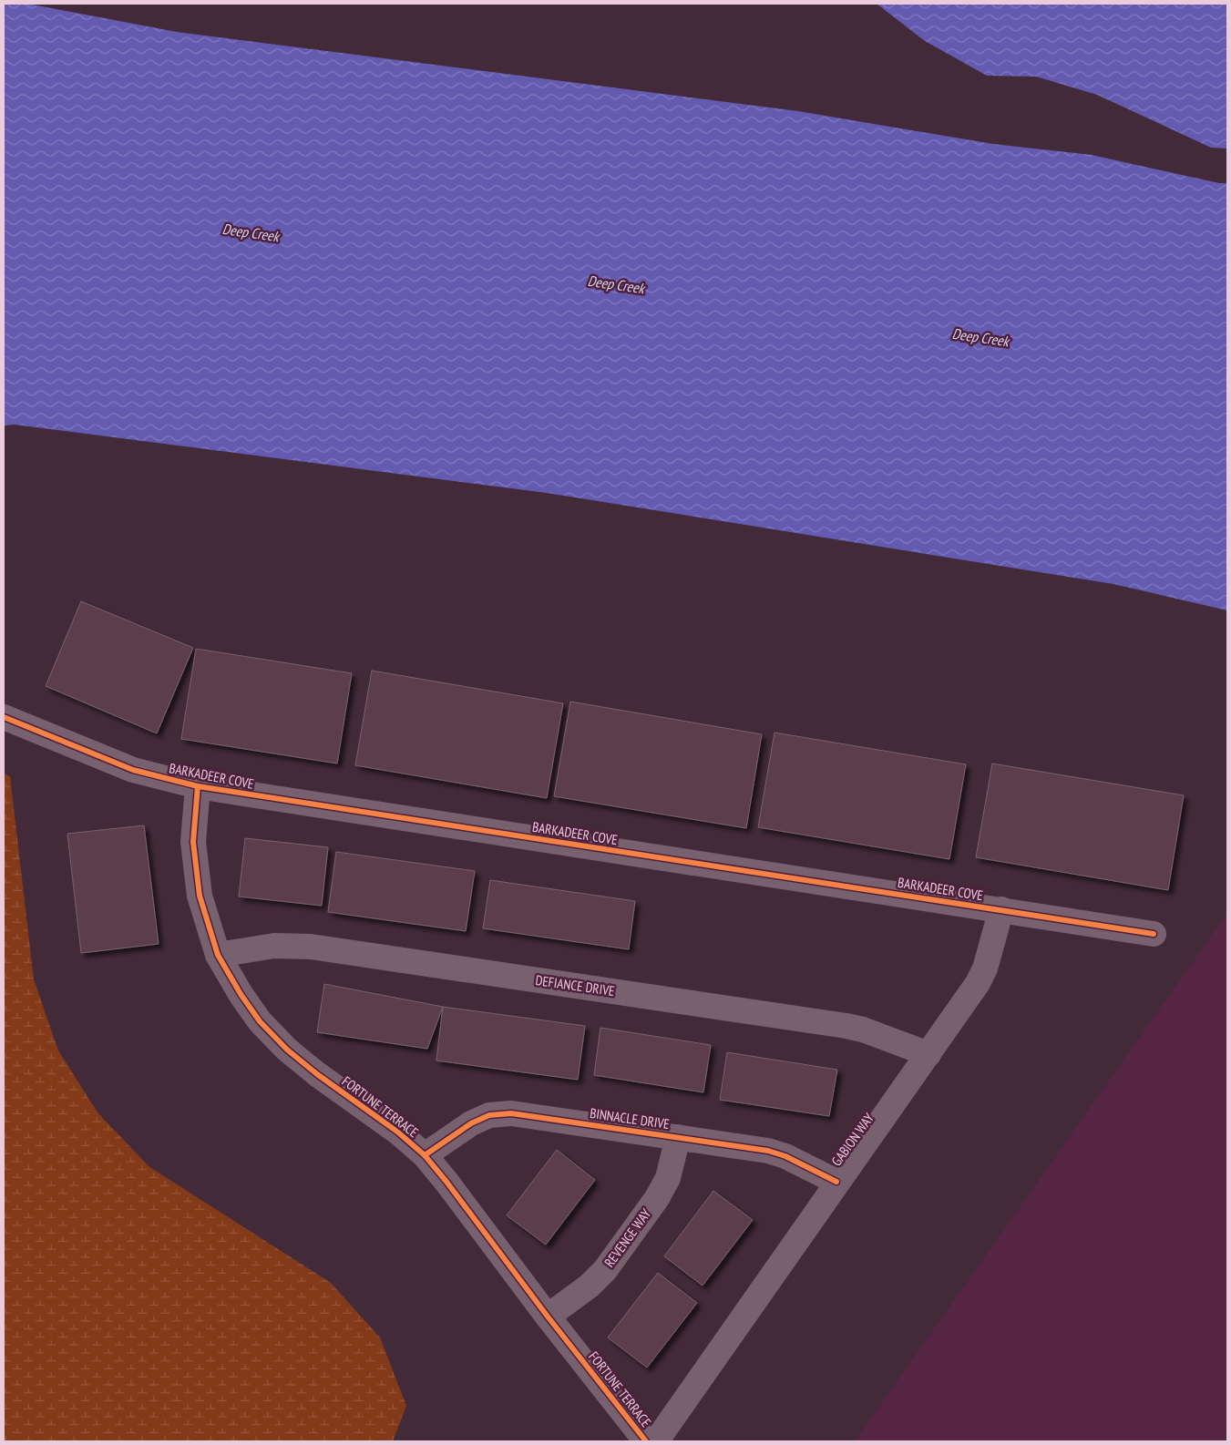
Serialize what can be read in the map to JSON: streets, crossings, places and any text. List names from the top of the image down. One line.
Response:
{"streets":{"street":["BARKADEER COVE","DEFIANCE DRIVE","FORTUNE TERRACE","BINNACLE DRIVE","GABION WAY","REVENGE WAY"]},"crossings":[["BARKADEER COVE","FORTUNE TERRACE"],["BARKADEER COVE","GABION WAY"],["DEFIANCE DRIVE","FORTUNE TERRACE"],["DEFIANCE DRIVE","GABION WAY"],["FORTUNE TERRACE","BINNACLE DRIVE"],["FORTUNE TERRACE","REVENGE WAY"],["BINNACLE DRIVE","GABION WAY"],["BINNACLE DRIVE","REVENGE WAY"]],"water":["Deep Creek"]}
